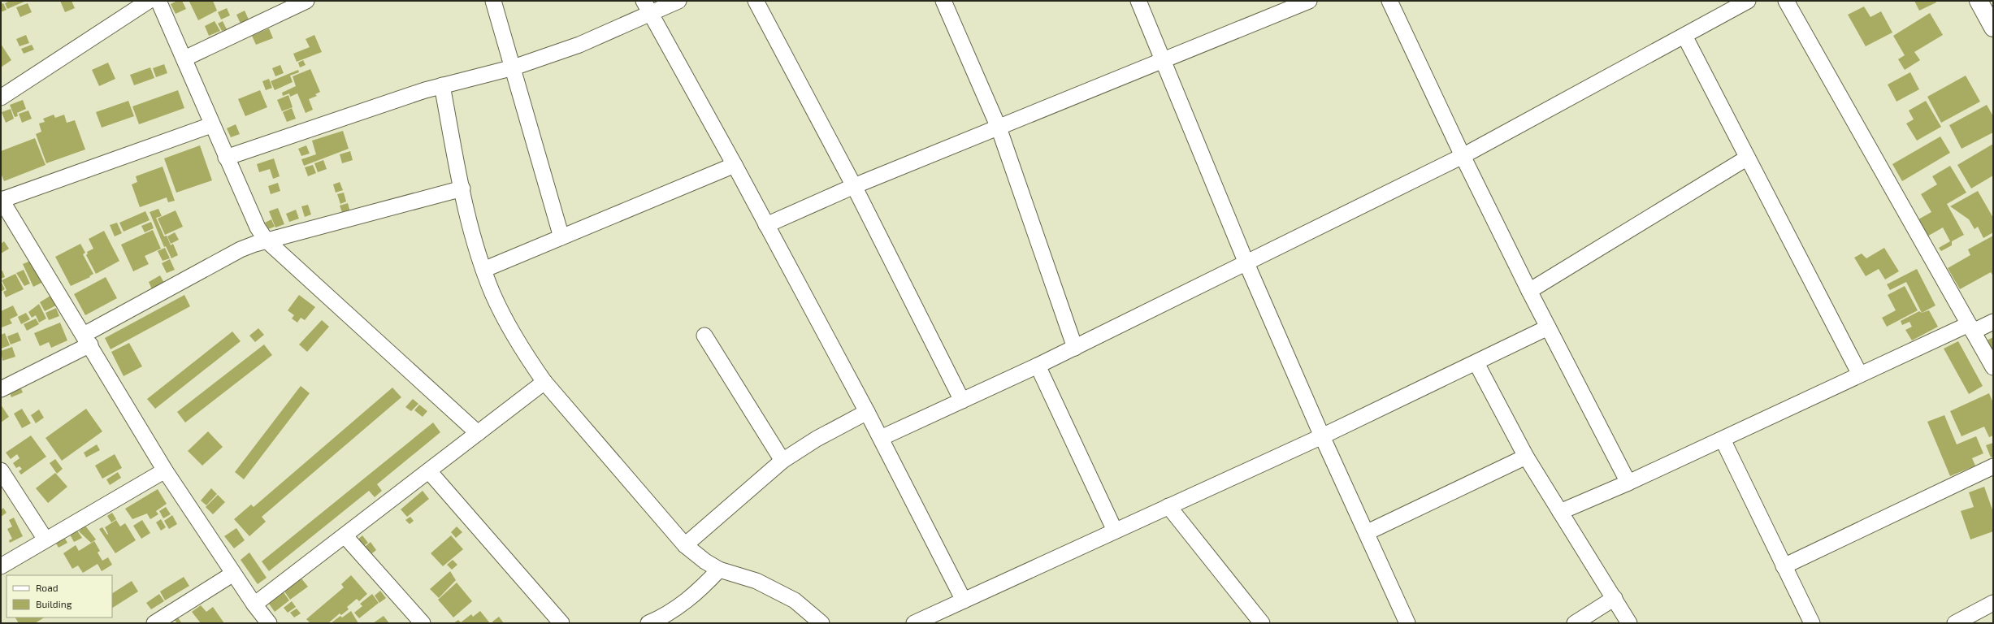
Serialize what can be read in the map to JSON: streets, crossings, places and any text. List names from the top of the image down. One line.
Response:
{"legend":["Road","Building"]}
